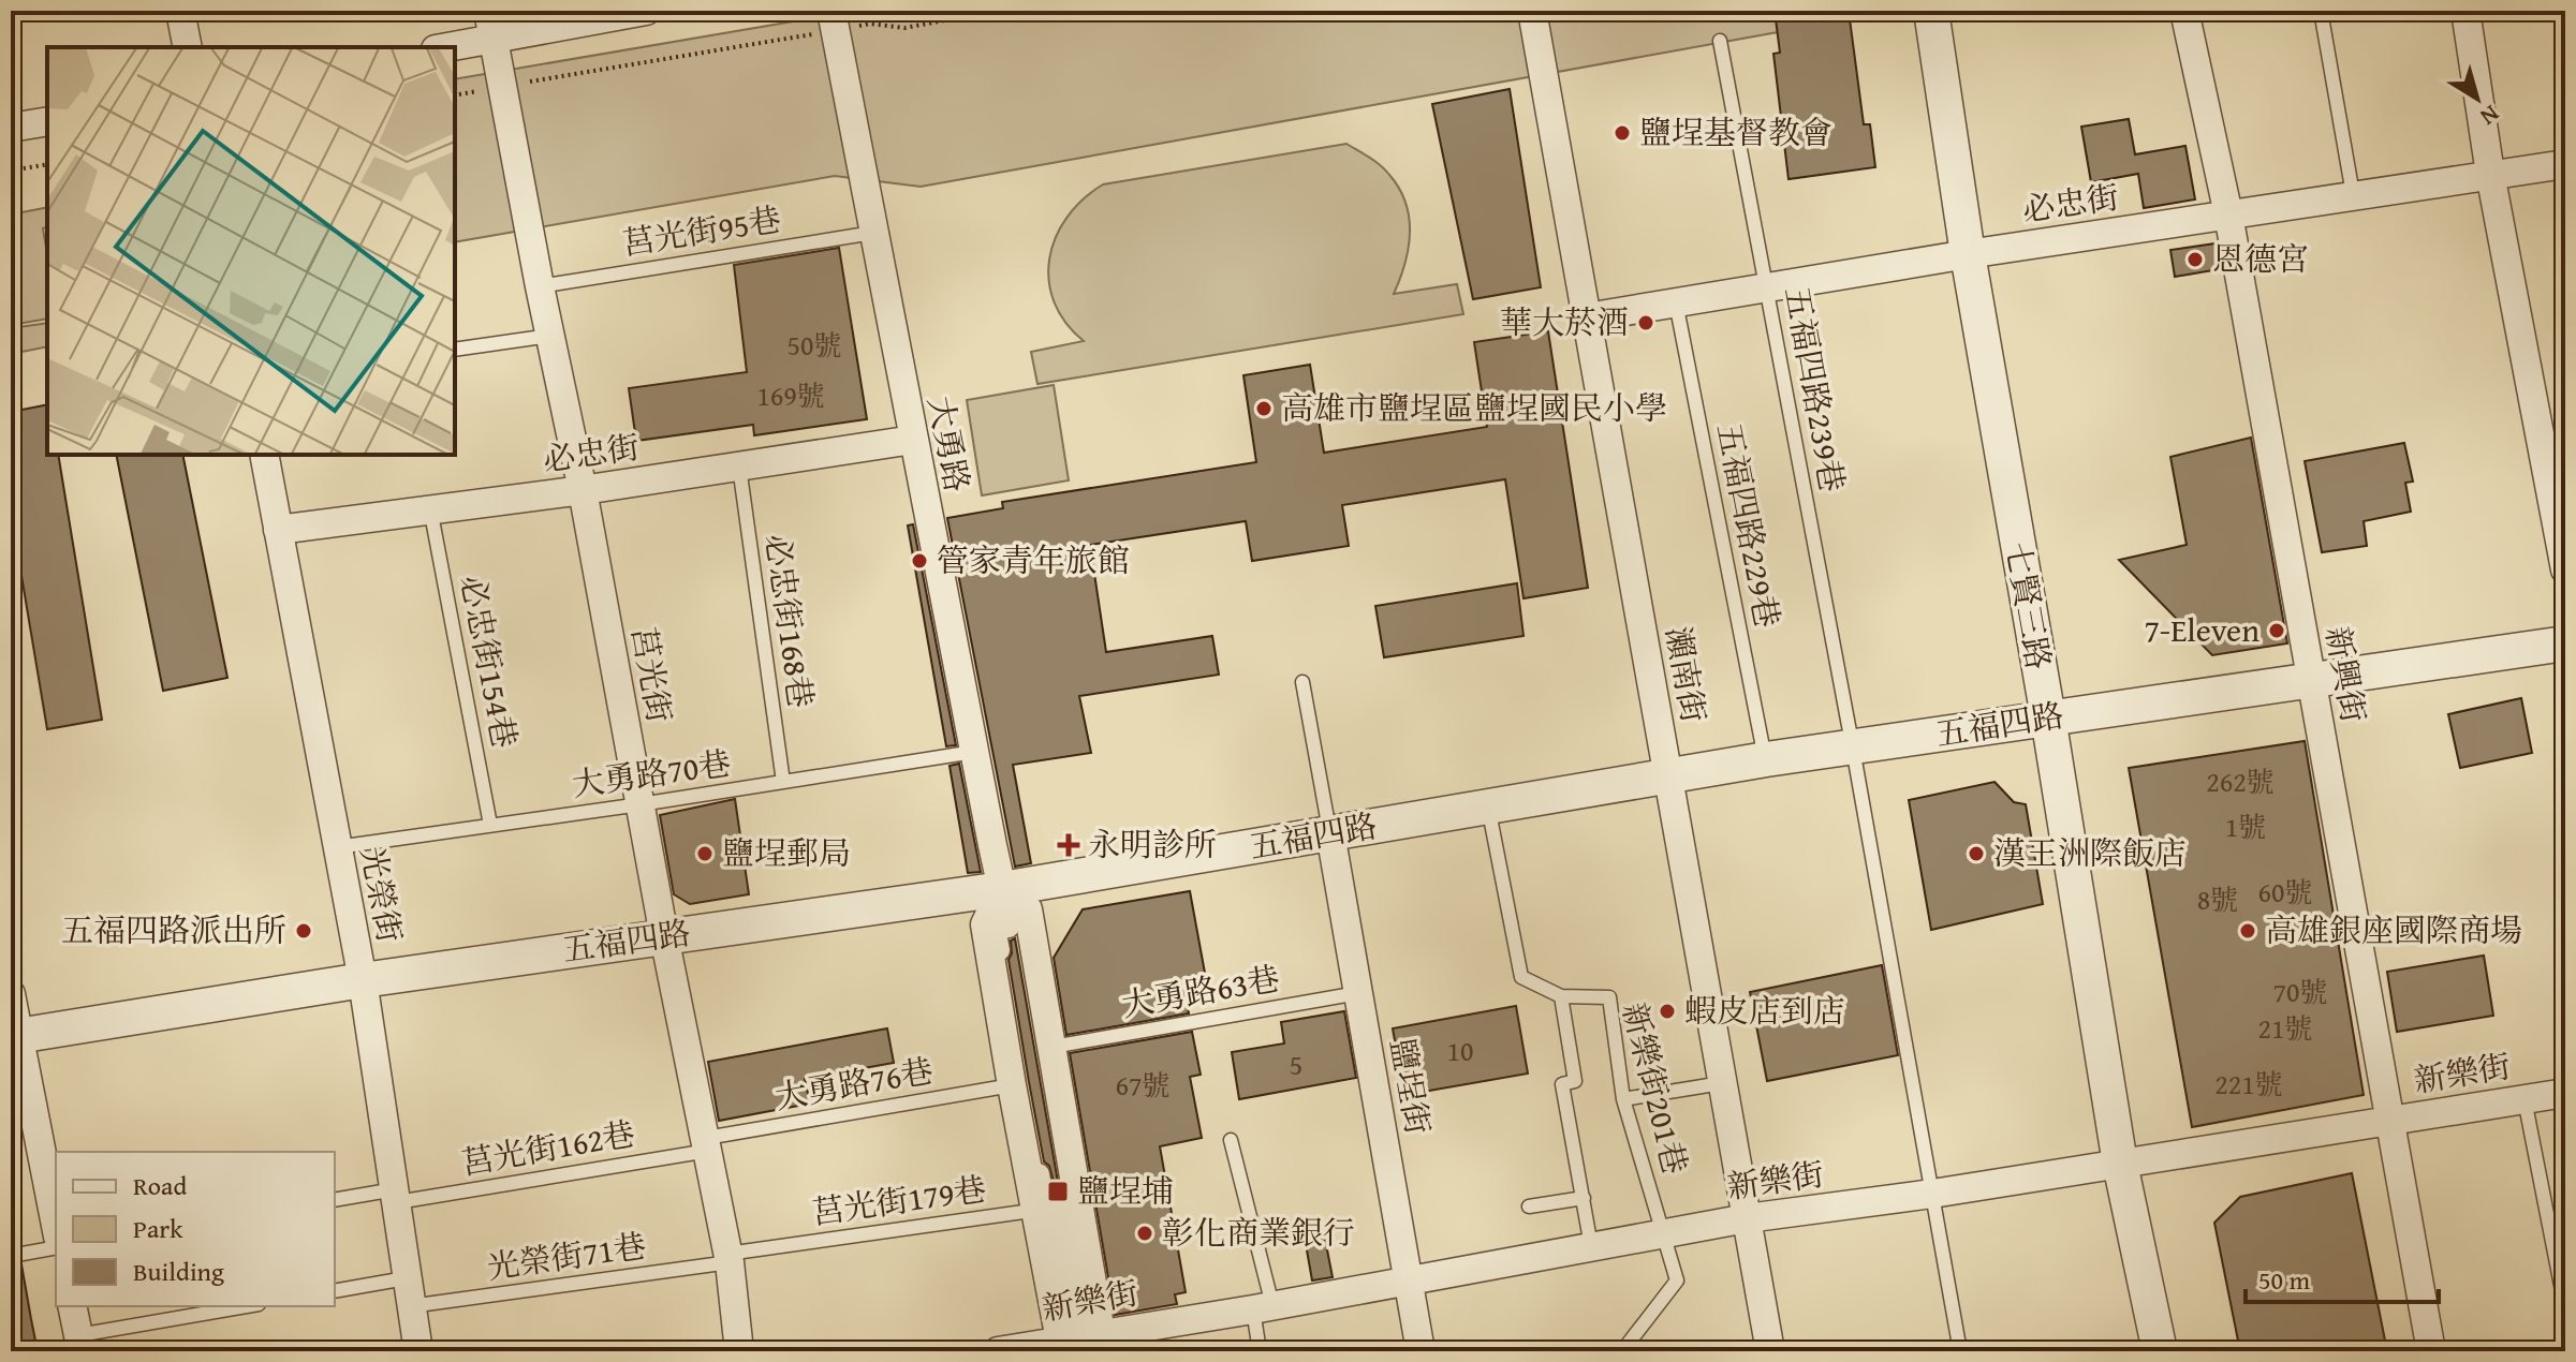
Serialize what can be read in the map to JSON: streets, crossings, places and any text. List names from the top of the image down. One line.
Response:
{"streets":{"street":["必忠街","大勇路","七賢三路","莒光街","瀨南街","新興街","五福四路","光榮街","新樂街","鹽埕街"],"lane":["莒光街95巷","五福四路239巷","五福四路229巷","必忠街168巷","必忠街154巷","大勇路70巷","大勇路63巷","大勇路76巷","新樂街201巷","莒光街162巷","莒光街179巷","光榮街71巷"]},"crossings":[["必忠街","五福四路239巷"],["必忠街","大勇路"],["必忠街","五福四路229巷"],["必忠街","七賢三路"],["必忠街","必忠街168巷"],["必忠街","必忠街154巷"],["必忠街","莒光街"],["必忠街","瀨南街"],["必忠街","新興街"],["必忠街","光榮街"],["莒光街95巷","大勇路"],["莒光街95巷","莒光街"],["五福四路239巷","五福四路"],["五福四路239巷","新樂街"],["大勇路","五福四路"],["大勇路","大勇路70巷"],["五福四路229巷","五福四路"],["七賢三路","五福四路"],["七賢三路","新樂街"],["必忠街168巷","大勇路70巷"],["必忠街154巷","大勇路70巷"],["莒光街","五福四路"],["莒光街","大勇路70巷"],["莒光街","大勇路76巷"],["莒光街","莒光街162巷"],["莒光街","莒光街179巷"],["莒光街","光榮街71巷"],["瀨南街","五福四路"],["瀨南街","新樂街"],["新興街","五福四路"],["新興街","新樂街"],["五福四路","光榮街"],["五福四路","鹽埕街"],["大勇路70巷","光榮街"],["光榮街","莒光街162巷"],["光榮街","光榮街71巷"],["大勇路63巷","鹽埕街"],["新樂街","鹽埕街"],["新樂街","新樂街201巷"],["大勇路76巷","莒光街162巷"],["莒光街179巷","光榮街71巷"]],"places":{"other":["鹽埕基督教會","恩德宮","華大菸酒","高雄市鹽埕區鹽埕國民小學","管家青年旅館","7-Eleven","鹽埕郵局","漢王洲際飯店","五福四路派出所","高雄銀座國際商場","蝦皮店到店","彰化商業銀行"],"health":["永明診所"],"transit":["鹽埕埔"]},"house_numbers":["50號","169號","262號","1號","60號","8號","70號","21號","10","5","221號","67號"],"legend":["Road","Park","Building"],"scale_bar":"50 m","north":"bottom right"}
